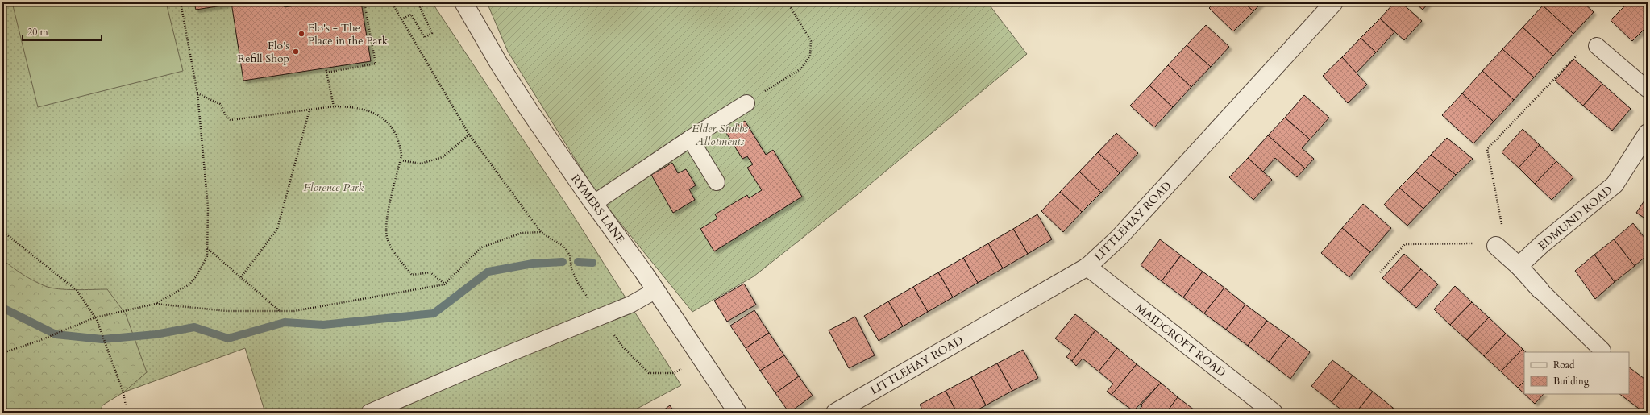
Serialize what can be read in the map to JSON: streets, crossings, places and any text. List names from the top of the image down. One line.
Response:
{"streets":{"street":["RYMERS LANE","EDMUND ROAD","LITTLEHAY ROAD","MAIDCROFT ROAD"]},"crossings":[["LITTLEHAY ROAD","MAIDCROFT ROAD"]],"parks":["Elder Stubbs Allotments","Florence Park"],"places":["Flo's - The Place in the Park","Flo's Refill Shop"],"legend":["Road","Building"],"scale_bar":"20 m"}
